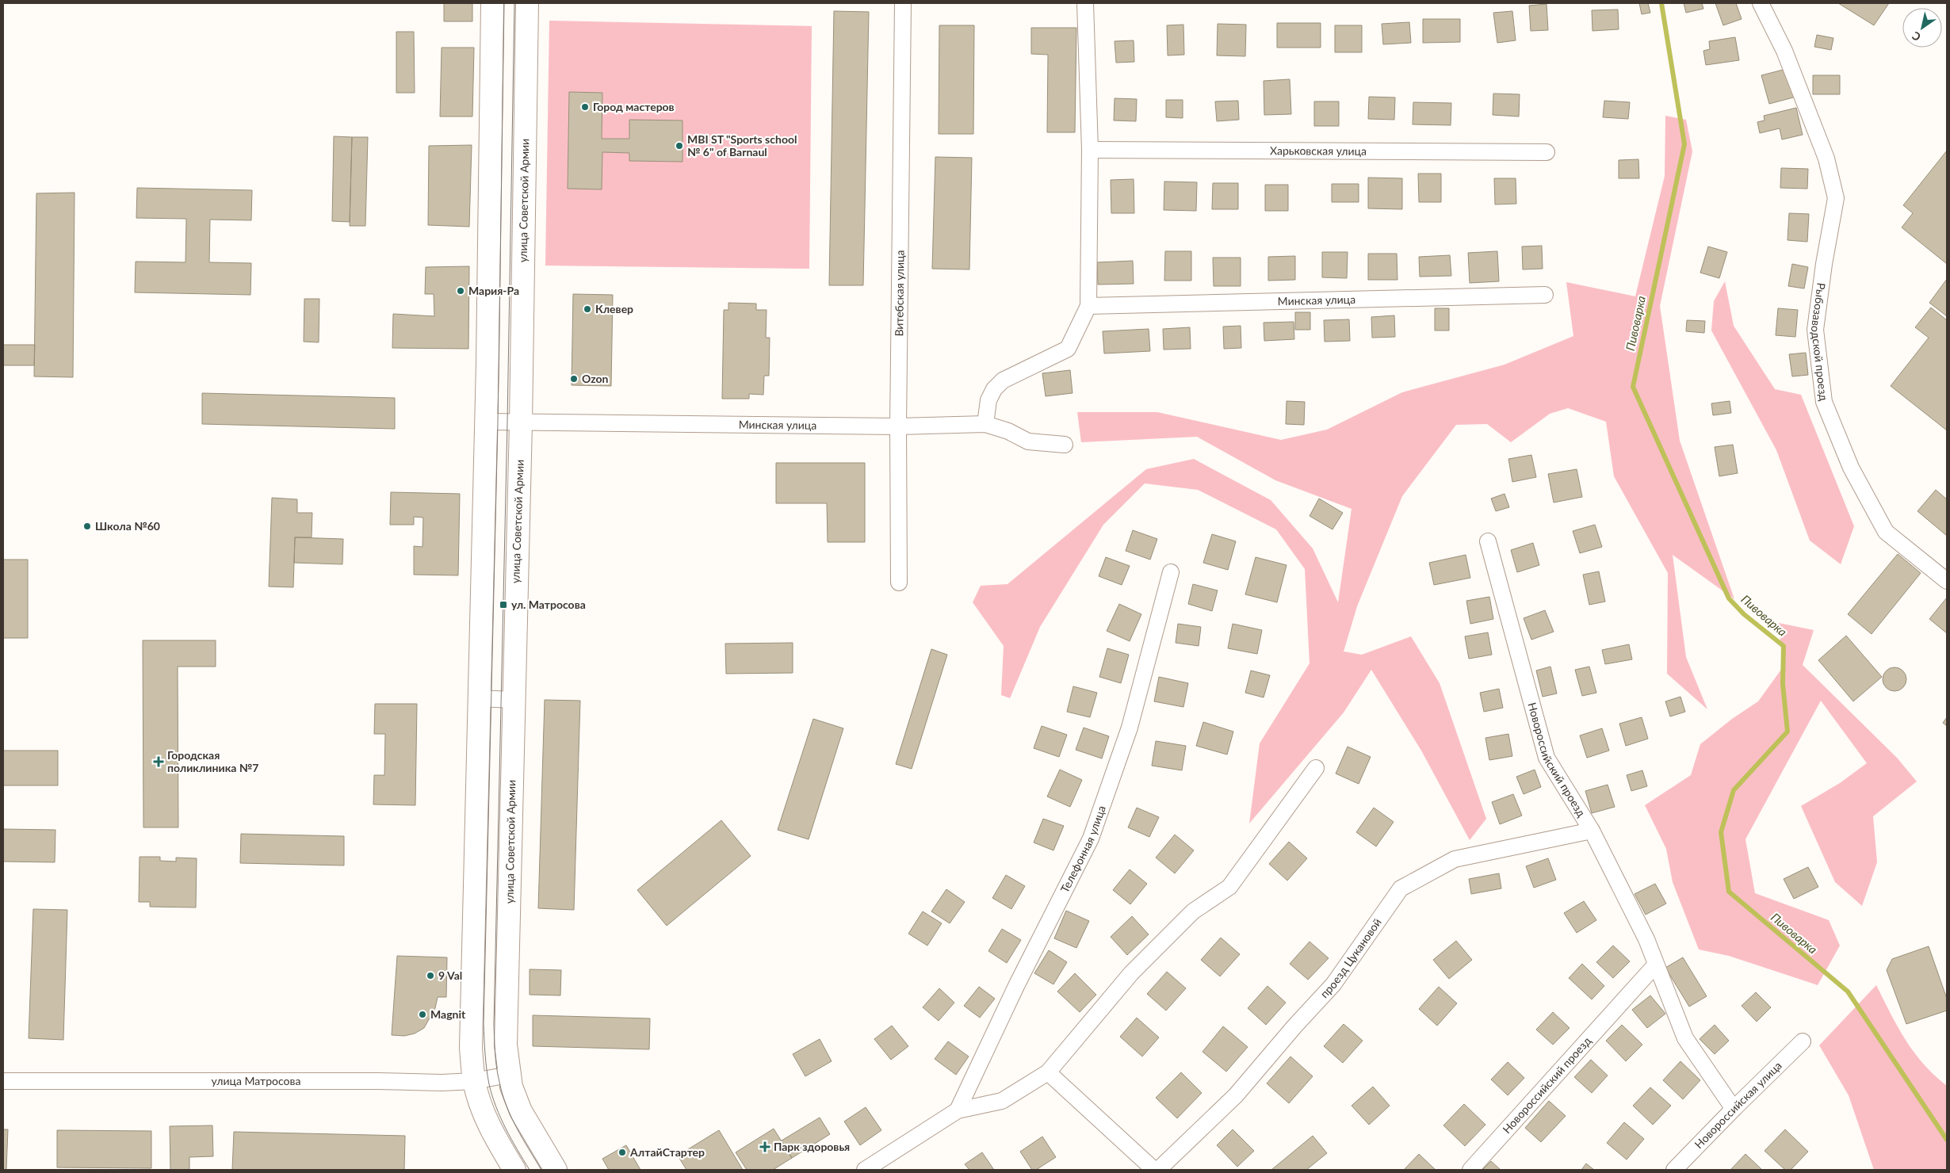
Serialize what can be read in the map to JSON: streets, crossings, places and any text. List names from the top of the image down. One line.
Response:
{"streets":{"main road":["улица Советской Армии"],"street":["Харьковская улица","Витебская улица","Минская улица","Рыбозаводской проезд","Новороссийский проезд","Телефонная улица","проезд Цукановой","улица Матросова","Новороссийская улица"]},"crossings":[["улица Советской Армии","Минская улица"],["улица Советской Армии","улица Матросова"],["Витебская улица","Минская улица"],["Новороссийский проезд","проезд Цукановой"],["Новороссийский проезд","Новороссийская улица"]],"water":["Пивоварка"],"places":{"other":["Город мастеров","MBI ST \"Sports school № 6\" of Barnaul","Мария-Ра","Клевер","Ozon","Школа №60","9 Val","Magnit","АлтайСтартер"],"transit":["ул. Матросова"],"health":["Городская поликлиника №7","Парк здоровья"]},"north":"bottom left"}
